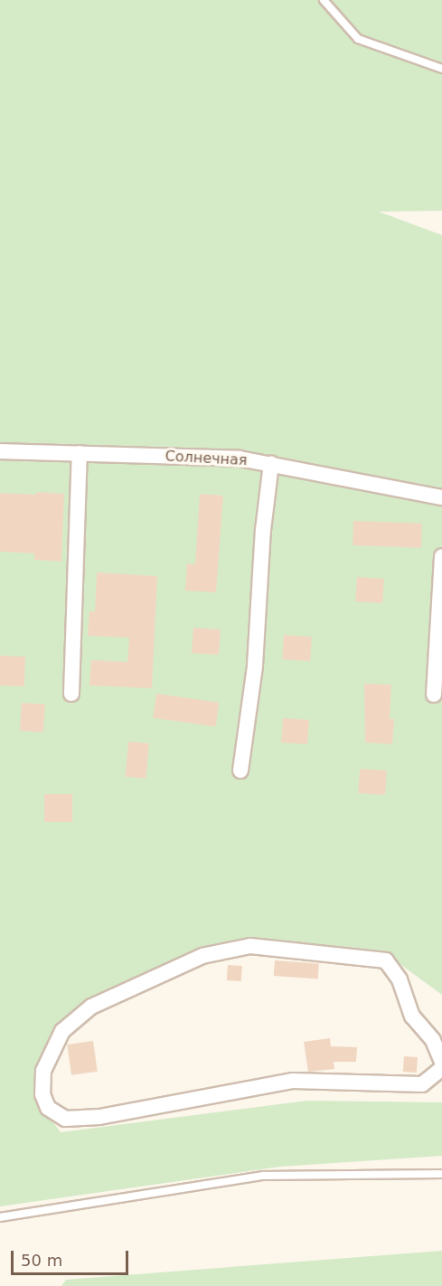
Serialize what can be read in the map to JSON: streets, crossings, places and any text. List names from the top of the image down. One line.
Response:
{"streets":{"street":["Солнечная"]},"scale_bar":"50 m"}
